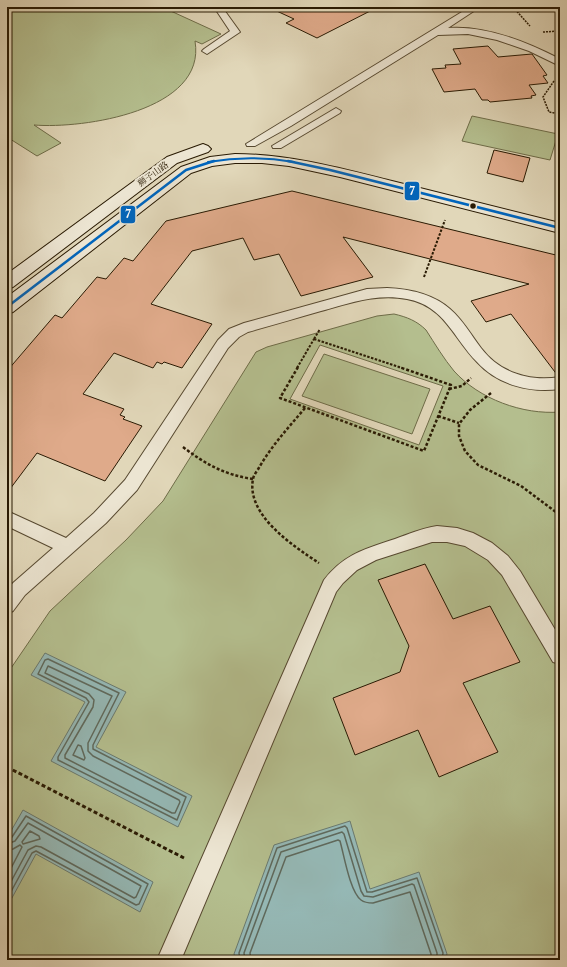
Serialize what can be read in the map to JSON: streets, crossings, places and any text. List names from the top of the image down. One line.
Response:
{"streets":{"street":["狮子山路"]},"lines":["transit line 7"]}
